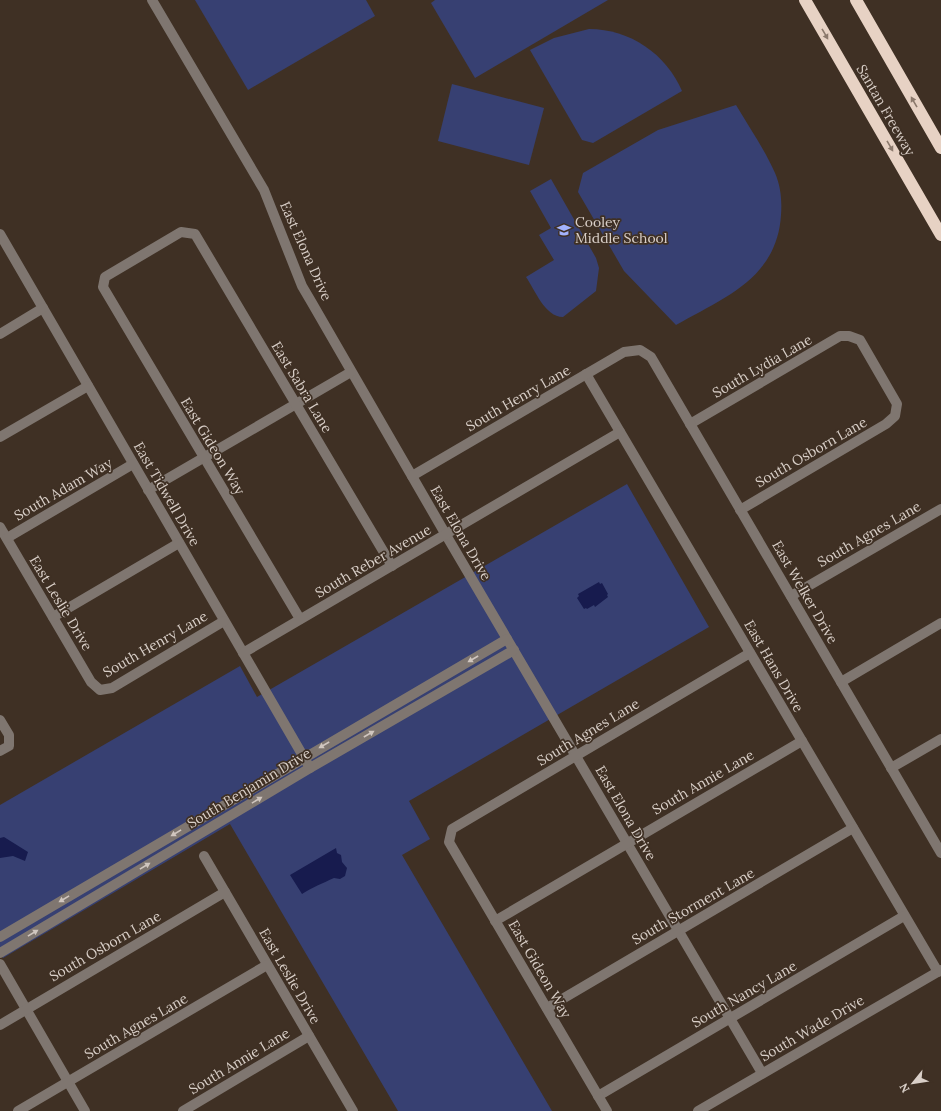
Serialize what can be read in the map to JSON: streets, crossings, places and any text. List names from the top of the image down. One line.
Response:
{"streets":{"highway":["Santan Freeway"],"street":["East Elona Drive","South Lydia Lane","East Sabra Lane","South Henry Lane","East Gideon Way","South Osborn Lane","South Adam Way","East Tidwell Drive","South Agnes Lane","South Reber Avenue","East Welker Drive","East Leslie Drive","East Hans Drive","South Annie Lane","South Benjamin Drive","South Storment Lane","South Nancy Lane","South Wade Drive"]},"crossings":[["East Elona Drive","South Henry Lane"],["East Elona Drive","South Agnes Lane"],["East Elona Drive","South Reber Avenue"],["East Elona Drive","South Annie Lane"],["East Elona Drive","South Benjamin Drive"],["East Elona Drive","South Storment Lane"],["East Elona Drive","South Nancy Lane"],["East Elona Drive","South Wade Drive"],["South Lydia Lane","South Osborn Lane"],["South Lydia Lane","East Welker Drive"],["East Sabra Lane","East Gideon Way"],["East Sabra Lane","South Reber Avenue"],["South Henry Lane","East Tidwell Drive"],["South Henry Lane","East Welker Drive"],["South Henry Lane","East Leslie Drive"],["South Henry Lane","East Hans Drive"],["East Gideon Way","South Agnes Lane"],["East Gideon Way","South Reber Avenue"],["East Gideon Way","South Annie Lane"],["East Gideon Way","South Storment Lane"],["East Gideon Way","South Nancy Lane"],["South Osborn Lane","East Welker Drive"],["South Osborn Lane","East Leslie Drive"],["South Adam Way","East Tidwell Drive"],["South Adam Way","East Leslie Drive"],["East Tidwell Drive","South Reber Avenue"],["East Tidwell Drive","South Benjamin Drive"],["South Agnes Lane","East Welker Drive"],["South Agnes Lane","East Leslie Drive"],["South Agnes Lane","East Hans Drive"],["South Reber Avenue","East Hans Drive"],["East Leslie Drive","South Annie Lane"],["East Hans Drive","South Annie Lane"],["East Hans Drive","South Storment Lane"],["East Hans Drive","South Nancy Lane"],["East Hans Drive","South Wade Drive"]],"places":{"school or university":["Cooley Middle School"]},"north":"bottom left"}
